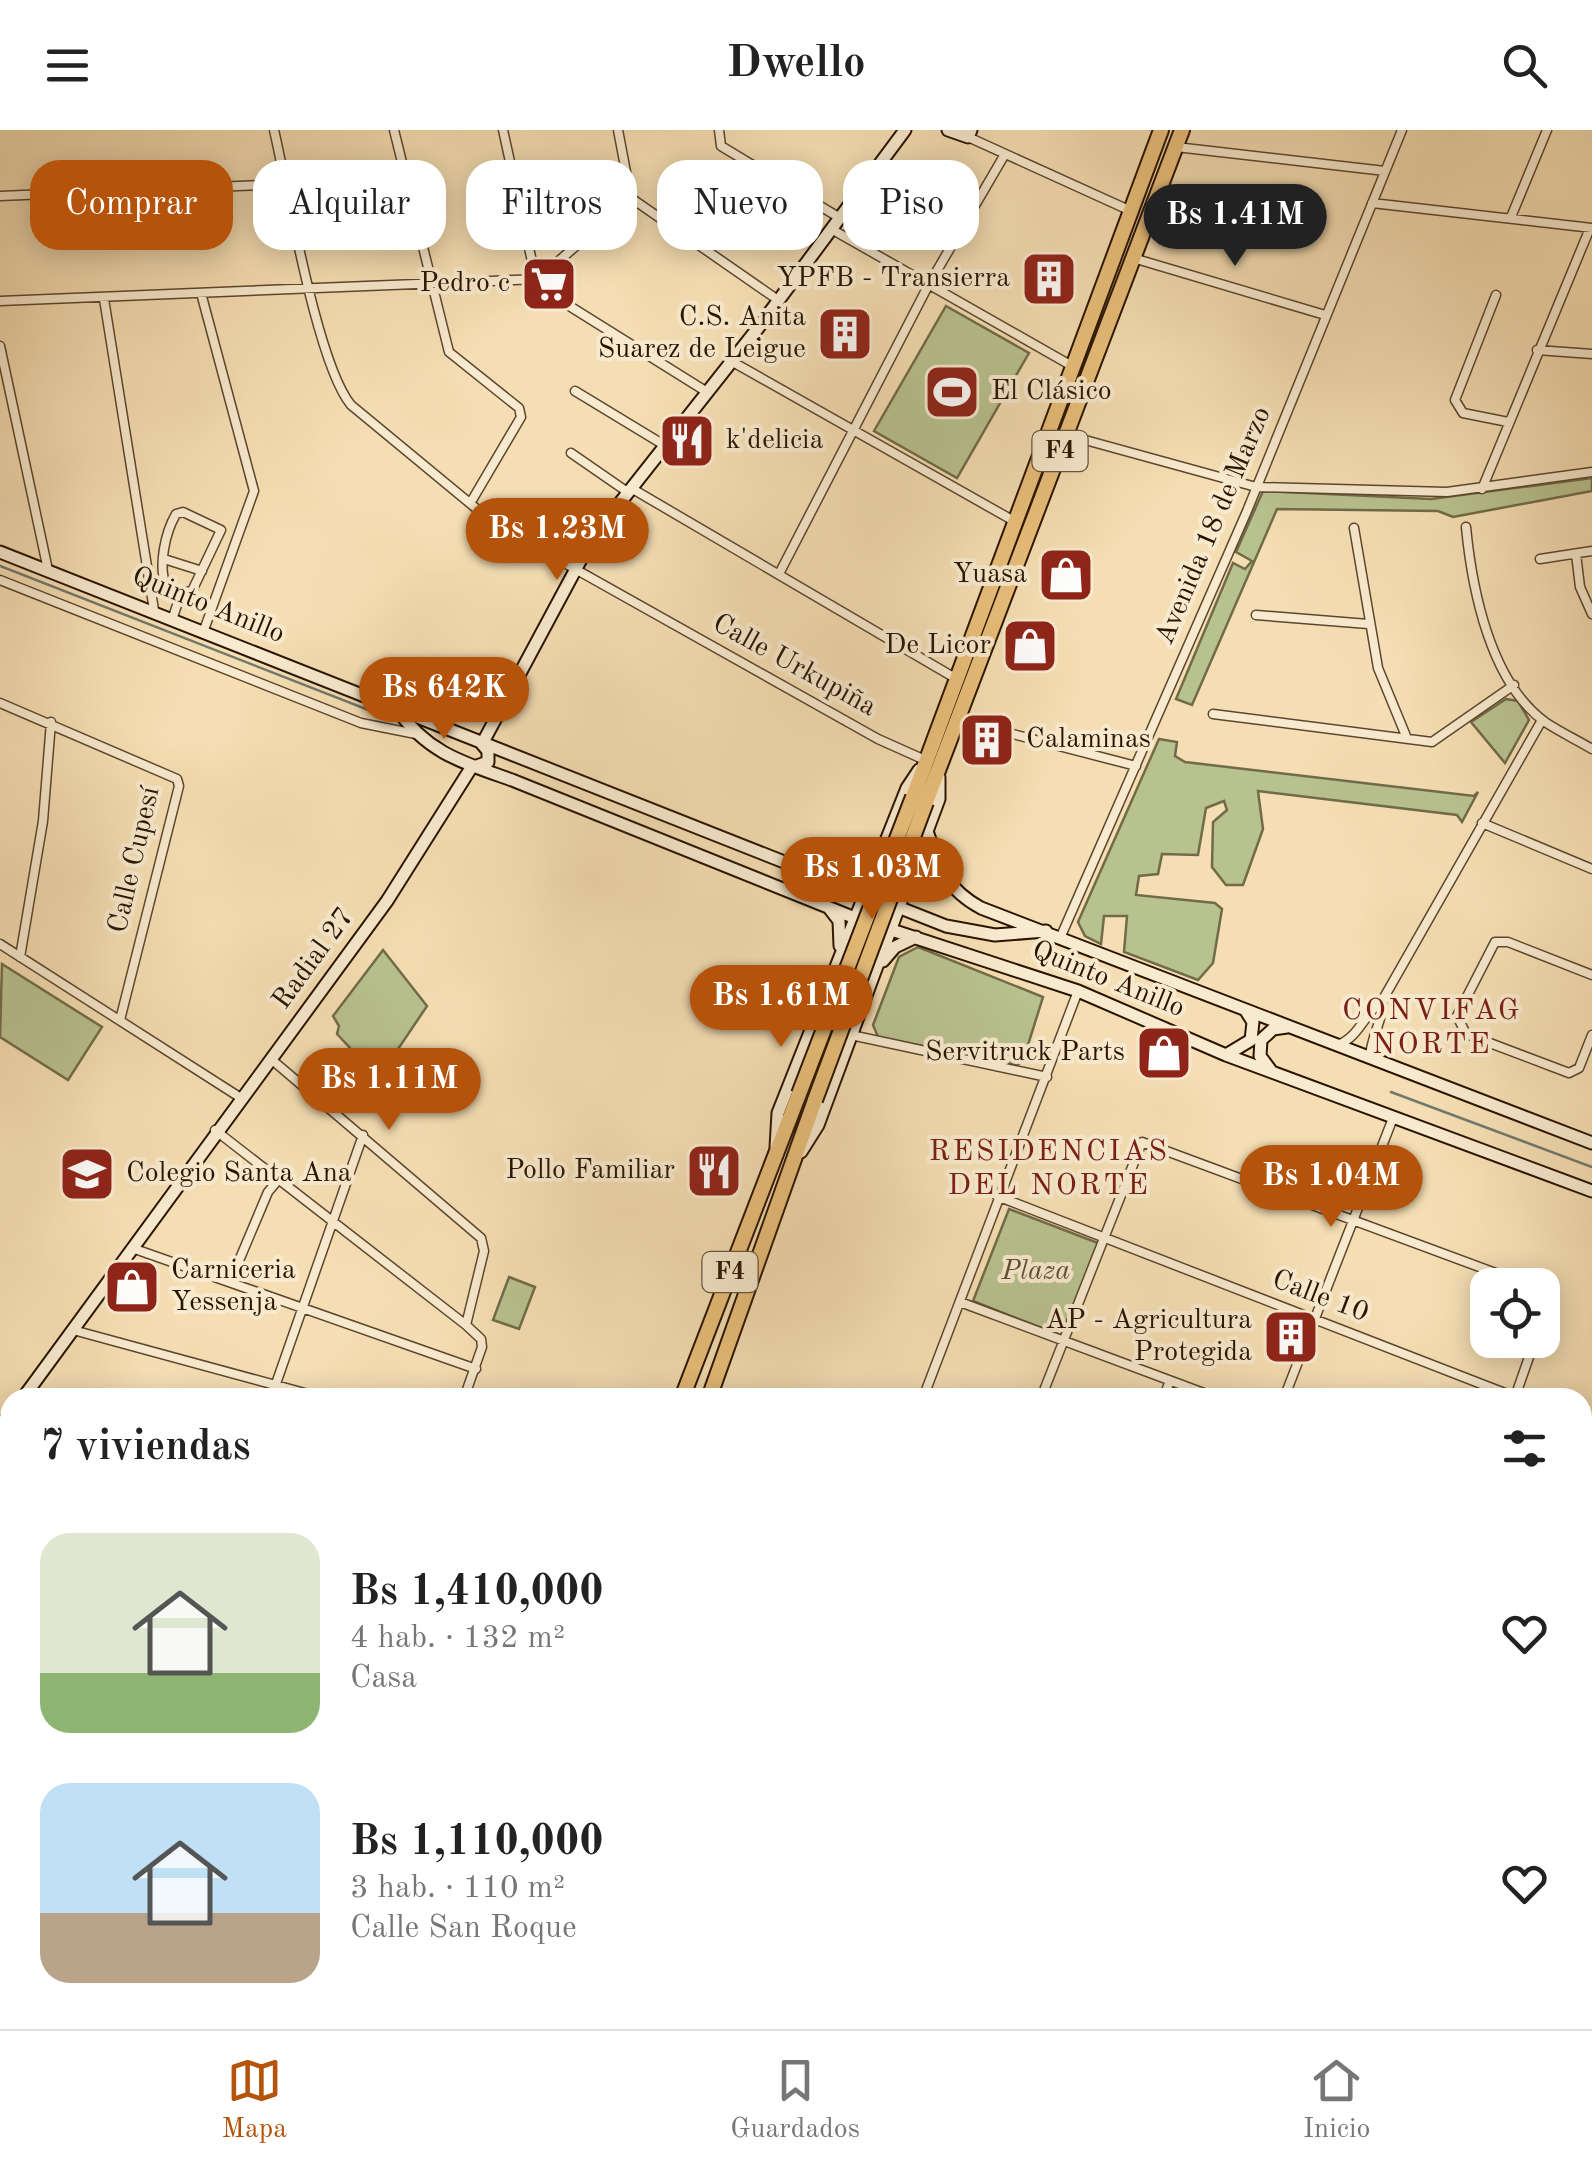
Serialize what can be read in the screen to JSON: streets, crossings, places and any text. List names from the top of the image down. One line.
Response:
{"streets":{"highway":["F4"],"street":["Avenida 18 de Marzo","Quinto Anillo","Calle Urkupiña","Calle Cupesí","Radial 27","Calle 10"]},"crossings":[["F4","Calle Urkupiña"],["Avenida 18 de Marzo","Quinto Anillo"],["Quinto Anillo","Radial 27"]],"districts":["CONVIFAG NORTE","RESIDENCIAS DEL NORTE"],"parks":["Plaza"],"places":{"building":["YPFB - Transierra","C.S. Anita Suarez de Leigue","Calaminas","AP - Agricultura Protegida"],"supermarket":["Pedro c"],"sports":["El Clásico"],"restaurant":["k'delicia","Pollo Familiar"],"shop":["Yuasa","De Licor","Servitruck Parts","Carniceria Yessenja"],"school or university":["Colegio Santa Ana"]},"page":{"header":"Dwello","chip":["Comprar","Alquilar","Filtros","Nuevo","Piso"],"price":["Bs 1.41M","Bs 1.23M","Bs 642K","Bs 1.03M","Bs 1.61M","Bs 1.11M","Bs 1.04M"],"heading":"7 viviendas","list":[{"name":"Bs 1,410,000","note":"4 hab. · 132 m² · Casa"},{"name":"Bs 1,110,000","note":"3 hab. · 110 m² · Calle San Roque"}],"tabs":["Mapa","Guardados","Inicio"]}}
